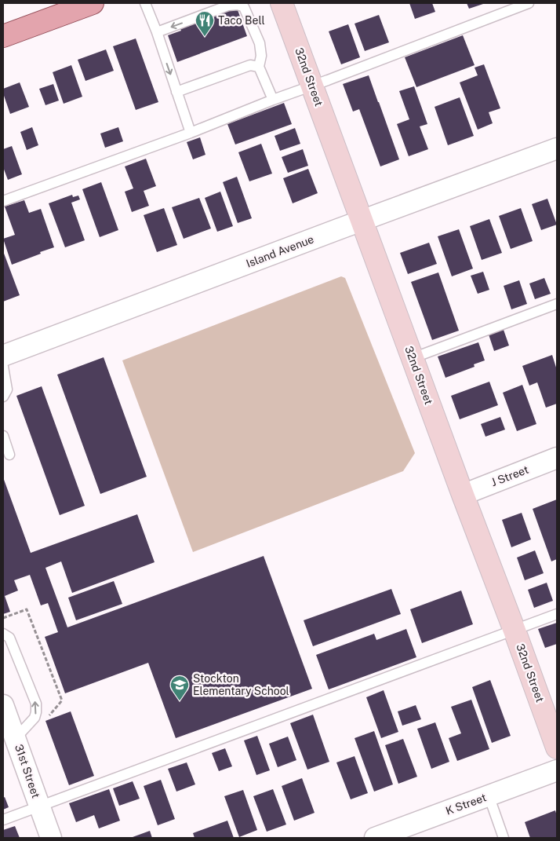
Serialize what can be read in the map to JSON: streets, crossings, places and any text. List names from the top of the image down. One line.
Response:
{"streets":{"main road":["32nd Street"],"street":["Island Avenue","J Street","31st Street","K Street"]},"crossings":[["32nd Street","Island Avenue"],["32nd Street","J Street"]],"places":{"restaurant":["Taco Bell"],"school or university":["Stockton Elementary School"]}}
